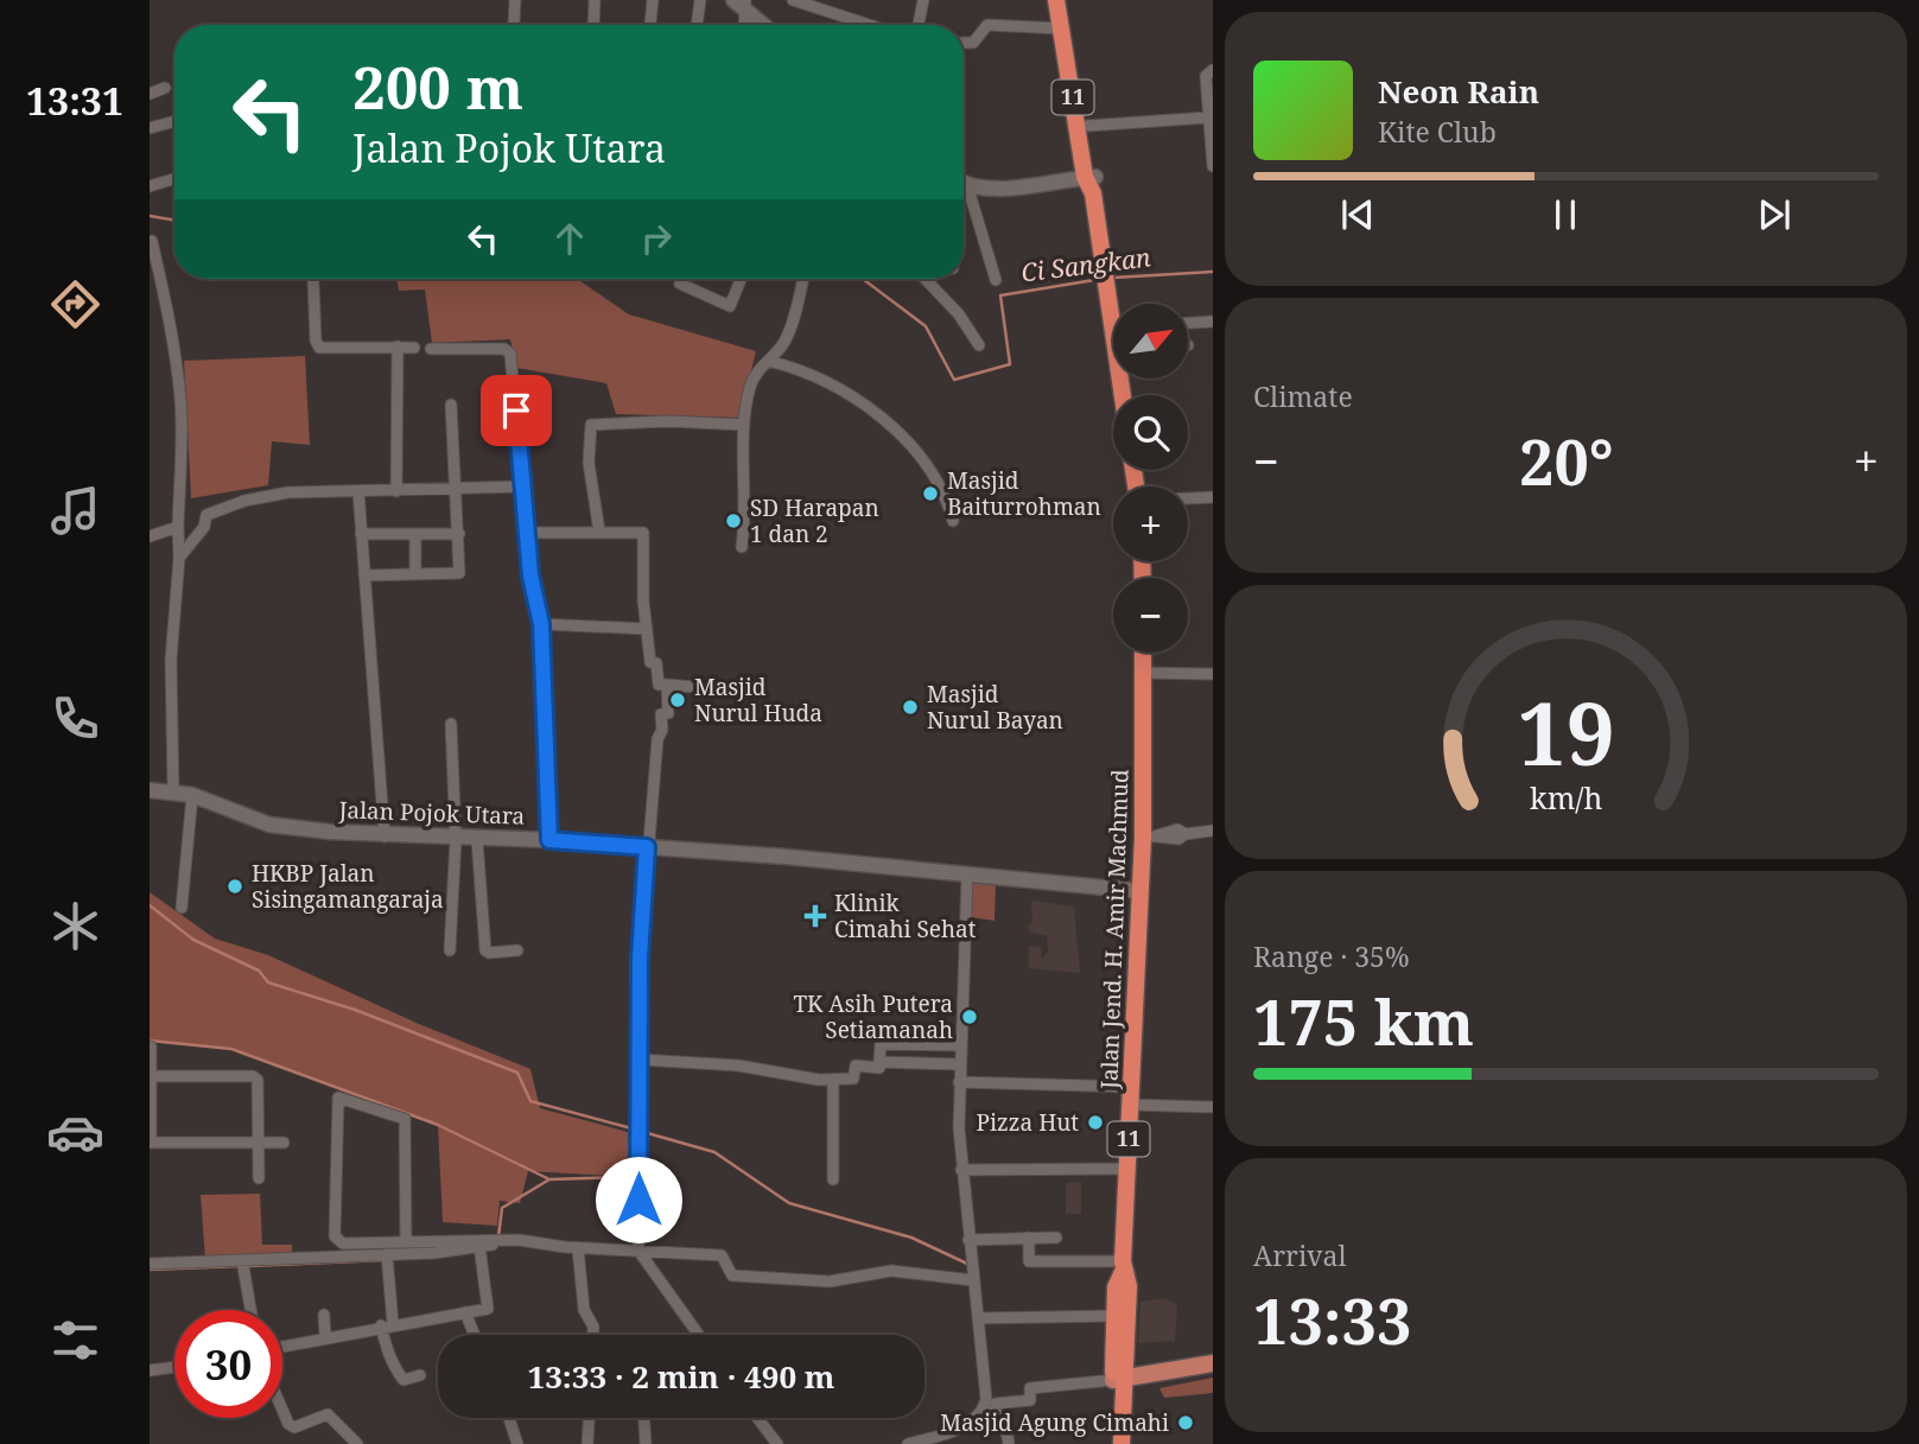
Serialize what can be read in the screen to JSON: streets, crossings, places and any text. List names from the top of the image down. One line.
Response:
{"streets":{"highway":["11","Jalan Jend. H. Amir Machmud"],"main road":["Jalan Pojok Utara"]},"crossings":[["Jalan Pojok Utara","Jalan Jend. H. Amir Machmud"]],"water":["Ci Sangkan"],"places":{"other":["Masjid Baiturrohman","SD Harapan 1 dan 2","Masjid Nurul Huda","Masjid Nurul Bayan","HKBP Jalan Sisingamangaraja","TK Asih Putera Setiamanah","Pizza Hut","Masjid Agung Cimahi"],"health":["Klinik Cimahi Sehat"]},"north":"top right","page":{"tabs":"13:31","turn":["200 m","Jalan Pojok Utara"],"song":["Neon Rain","Kite Club"],"tile":["Climate",["Range · 35%","175 km"],["Arrival","13:33"]],"map_buttons":["+","−"],"heat":["−","20°","+"],"limit":"30","trip":"13:33 · 2 min · 490 m","gauge":["19","km/h"]}}
